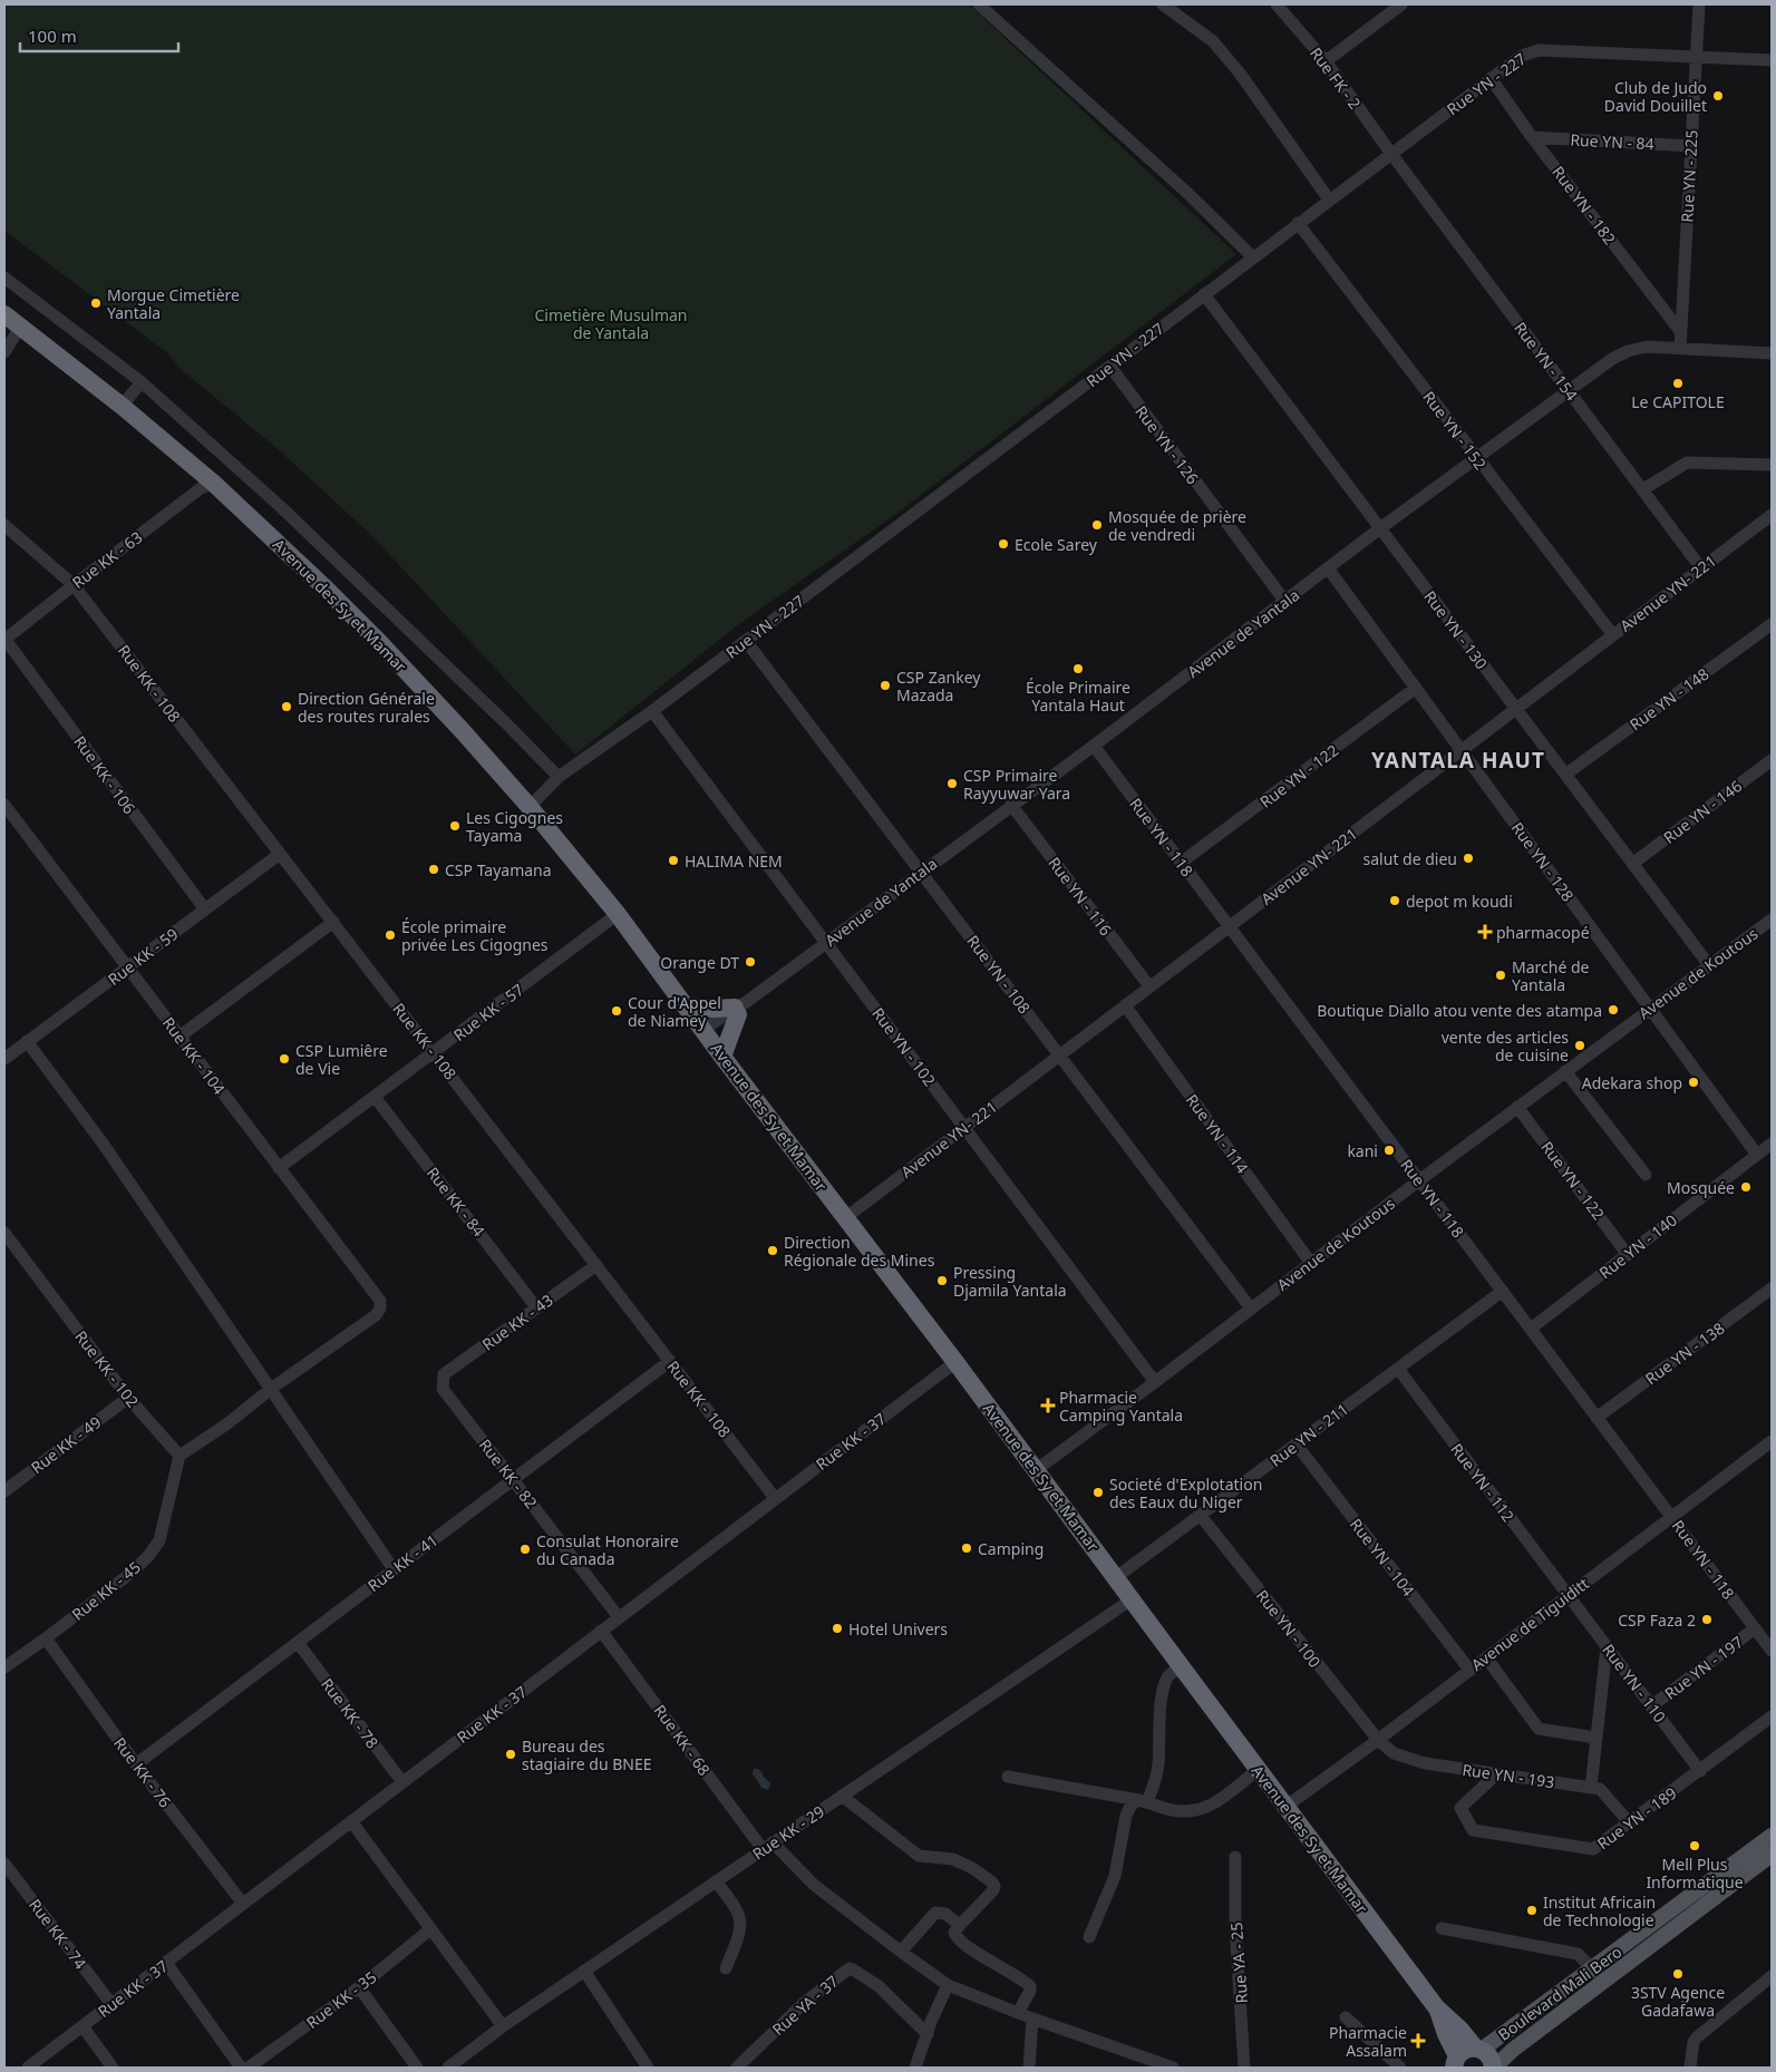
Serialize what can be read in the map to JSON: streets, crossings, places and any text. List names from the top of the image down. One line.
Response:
{"streets":{"highway":["Avenue des Sy et Mamar"],"main road":["Boulevard Mali Bero"],"street":["Rue FK - 2","Rue YN - 227","Rue YN - 84","Rue YN - 225","Rue YN - 182","Rue YN - 154","Rue YN - 152","Rue YN - 126","Rue KK - 63","Avenue YN- 221","Rue YN - 130","Avenue de Yantala","Rue KK - 108","Rue YN - 148","Rue KK - 106","Rue YN - 122","Rue YN - 146","Rue YN - 118","Rue YN - 128","Rue YN - 116","Rue KK - 59","Avenue de Koutous","Rue YN - 108","Rue KK - 57","Rue YN - 102","Rue KK - 104","Rue YN - 114","Rue KK - 84","Rue YN - 140","Rue KK - 43","Rue YN - 138","Rue KK - 102","Rue YN - 211","Rue KK - 37","Rue KK - 49","Rue KK - 82","Rue YN - 112","Rue YN - 104","Rue KK - 41","Rue KK - 45","Avenue de Tiguiditt","Rue YN - 100","Rue YN - 197","Rue YN - 110","Rue KK - 78","Rue KK - 68","Rue KK - 76","Rue YN - 193","Rue YN - 189","Rue KK - 29","Rue KK - 74","Rue YA - 25","Rue KK - 35","Rue YA - 37"]},"crossings":[["Rue FK - 2","Rue YN - 227"],["Rue FK - 2","Rue YN - 154"],["Rue YN - 227","Rue YN - 225"],["Rue YN - 227","Rue YN - 182"],["Rue YN - 227","Rue YN - 154"],["Rue YN - 227","Rue YN - 152"],["Rue YN - 227","Rue YN - 126"],["Rue YN - 227","Avenue des Sy et Mamar"],["Rue YN - 227","Rue YN - 130"],["Rue YN - 227","Rue YN - 108"],["Rue YN - 227","Rue YN - 102"],["Rue YN - 84","Rue YN - 225"],["Rue YN - 84","Rue YN - 182"],["Rue YN - 225","Rue YN - 182"],["Rue YN - 225","Avenue de Yantala"],["Rue YN - 154","Avenue YN- 221"],["Rue YN - 154","Avenue de Yantala"],["Rue YN - 152","Avenue YN- 221"],["Rue YN - 152","Avenue de Yantala"],["Rue YN - 126","Avenue de Yantala"],["Rue KK - 63","Avenue des Sy et Mamar"],["Rue KK - 63","Rue KK - 108"],["Rue KK - 63","Rue KK - 106"],["Avenue YN- 221","Avenue des Sy et Mamar"],["Avenue YN- 221","Rue YN - 130"],["Avenue YN- 221","Rue YN - 118"],["Avenue YN- 221","Rue YN - 128"],["Avenue YN- 221","Rue YN - 116"],["Avenue YN- 221","Rue YN - 108"],["Avenue YN- 221","Rue YN - 102"],["Avenue YN- 221","Rue YN - 114"],["Avenue des Sy et Mamar","Avenue de Yantala"],["Avenue des Sy et Mamar","Avenue de Koutous"],["Avenue des Sy et Mamar","Rue KK - 57"],["Avenue des Sy et Mamar","Rue YN - 211"],["Avenue des Sy et Mamar","Rue KK - 37"],["Avenue des Sy et Mamar","Avenue de Tiguiditt"],["Avenue des Sy et Mamar","Rue KK - 29"],["Avenue des Sy et Mamar","Boulevard Mali Bero"],["Rue YN - 130","Avenue de Yantala"],["Rue YN - 130","Rue YN - 148"],["Rue YN - 130","Rue YN - 146"],["Rue YN - 130","Avenue de Koutous"],["Avenue de Yantala","Rue YN - 118"],["Avenue de Yantala","Rue YN - 128"],["Avenue de Yantala","Rue YN - 116"],["Avenue de Yantala","Rue YN - 108"],["Avenue de Yantala","Rue YN - 102"],["Rue KK - 108","Rue KK - 59"],["Rue KK - 108","Rue KK - 57"],["Rue KK - 108","Rue KK - 43"],["Rue KK - 108","Rue KK - 37"],["Rue KK - 108","Rue KK - 41"],["Rue KK - 106","Rue KK - 59"],["Rue YN - 122","Rue YN - 118"],["Rue YN - 122","Rue YN - 128"],["Rue YN - 122","Avenue de Koutous"],["Rue YN - 122","Rue YN - 140"],["Rue YN - 118","Avenue de Koutous"],["Rue YN - 118","Rue YN - 140"],["Rue YN - 118","Rue YN - 138"],["Rue YN - 118","Rue YN - 211"],["Rue YN - 118","Avenue de Tiguiditt"],["Rue YN - 118","Rue YN - 197"],["Rue YN - 128","Avenue de Koutous"],["Rue YN - 128","Rue YN - 140"],["Rue KK - 59","Rue KK - 104"],["Avenue de Koutous","Rue YN - 108"],["Avenue de Koutous","Rue YN - 102"],["Avenue de Koutous","Rue YN - 114"],["Rue KK - 57","Rue KK - 104"],["Rue KK - 57","Rue KK - 84"],["Rue KK - 84","Rue KK - 43"],["Rue KK - 43","Rue KK - 82"],["Rue KK - 102","Rue KK - 49"],["Rue KK - 102","Rue KK - 45"],["Rue YN - 211","Rue YN - 112"],["Rue YN - 211","Rue YN - 104"],["Rue YN - 211","Rue YN - 100"],["Rue KK - 37","Rue KK - 82"],["Rue KK - 37","Rue KK - 78"],["Rue KK - 37","Rue KK - 68"],["Rue KK - 37","Rue KK - 76"],["Rue KK - 37","Rue KK - 74"],["Rue KK - 82","Rue KK - 41"],["Rue YN - 112","Avenue de Tiguiditt"],["Rue YN - 112","Rue YN - 110"],["Rue YN - 104","Avenue de Tiguiditt"],["Rue KK - 41","Rue KK - 78"],["Rue KK - 41","Rue KK - 76"],["Rue KK - 45","Rue KK - 76"],["Avenue de Tiguiditt","Rue YN - 100"],["Avenue de Tiguiditt","Rue YN - 110"],["Avenue de Tiguiditt","Rue YN - 193"],["Rue YN - 100","Rue YN - 193"],["Rue YN - 197","Rue YN - 110"],["Rue YN - 110","Rue YN - 189"],["Rue KK - 68","Rue KK - 29"],["Rue YN - 193","Rue YN - 189"]],"districts":["YANTALA HAUT"],"parks":["Cimetière Musulman de Yantala"],"places":{"other":["Club de Judo David Douillet","Morgue Cimetière Yantala","Le CAPITOLE","Mosquée de prière de vendredi","Ecole Sarey","École Primaire Yantala Haut","CSP Zankey Mazada","Direction Générale des routes rurales","CSP Primaire Rayyuwar Yara","Les Cigognes Tayama","salut de dieu","HALIMA NEM","CSP Tayamana","depot m koudi","École primaire privée Les Cigognes","Orange DT","Marché de Yantala","Boutique Diallo atou vente des atampa","Cour d'Appel de Niamey","vente des articles de cuisine","CSP Lumiêre de Vie","Adekara shop","kani","Mosquée","Direction Régionale des Mines","Pressing Djamila Yantala","Societé d'Explotation des Eaux du Niger","Camping","Consulat Honoraire du Canada","CSP Faza 2","Hotel Univers","Bureau des stagiaire du BNEE","Mell Plus Informatique","Institut Africain de Technologie","3STV Agence Gadafawa"],"health":["pharmacopé","Pharmacie Camping Yantala","Pharmacie Assalam"]},"scale_bar":"100 m"}
